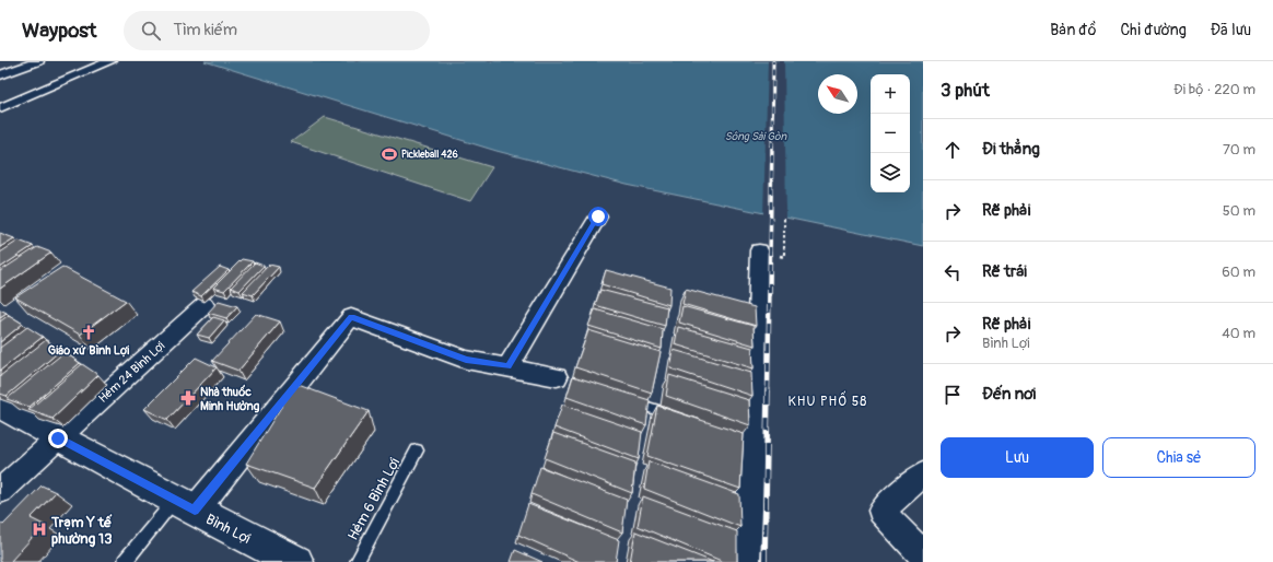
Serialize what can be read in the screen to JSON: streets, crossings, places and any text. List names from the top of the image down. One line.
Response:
{"streets":{"street":["Hẻm 24 Bình Lợi","Bình Lợi"],"lane":["Hẻm 6 Bình Lợi"]},"crossings":[["Hẻm 24 Bình Lợi","Bình Lợi"]],"districts":["KHU PHỐ 58"],"water":["Sông Sài Gòn"],"places":{"sports":["Pickleball 426"],"church":["Giáo xứ Bình Lợi"],"pharmacy":["Nhà thuốc Minh Hường"],"hospital":["Trạm Y tế phường 13"]},"north":"top left","page":{"header":"Waypost","search":"Tìm kiếm","nav":["Bản đồ","Chỉ đường","Đã lưu"],"heading":["3 phút","Đi bộ · 220 m"],"map_buttons":["+","−"],"list":[["Đi thẳng","70 m"],["Rẽ phải","50 m"],["Rẽ trái","60 m"],["Rẽ phải","Bình Lợi","40 m"],"Đến nơi"],"buttons":["Lưu","Chia sẻ"]}}
